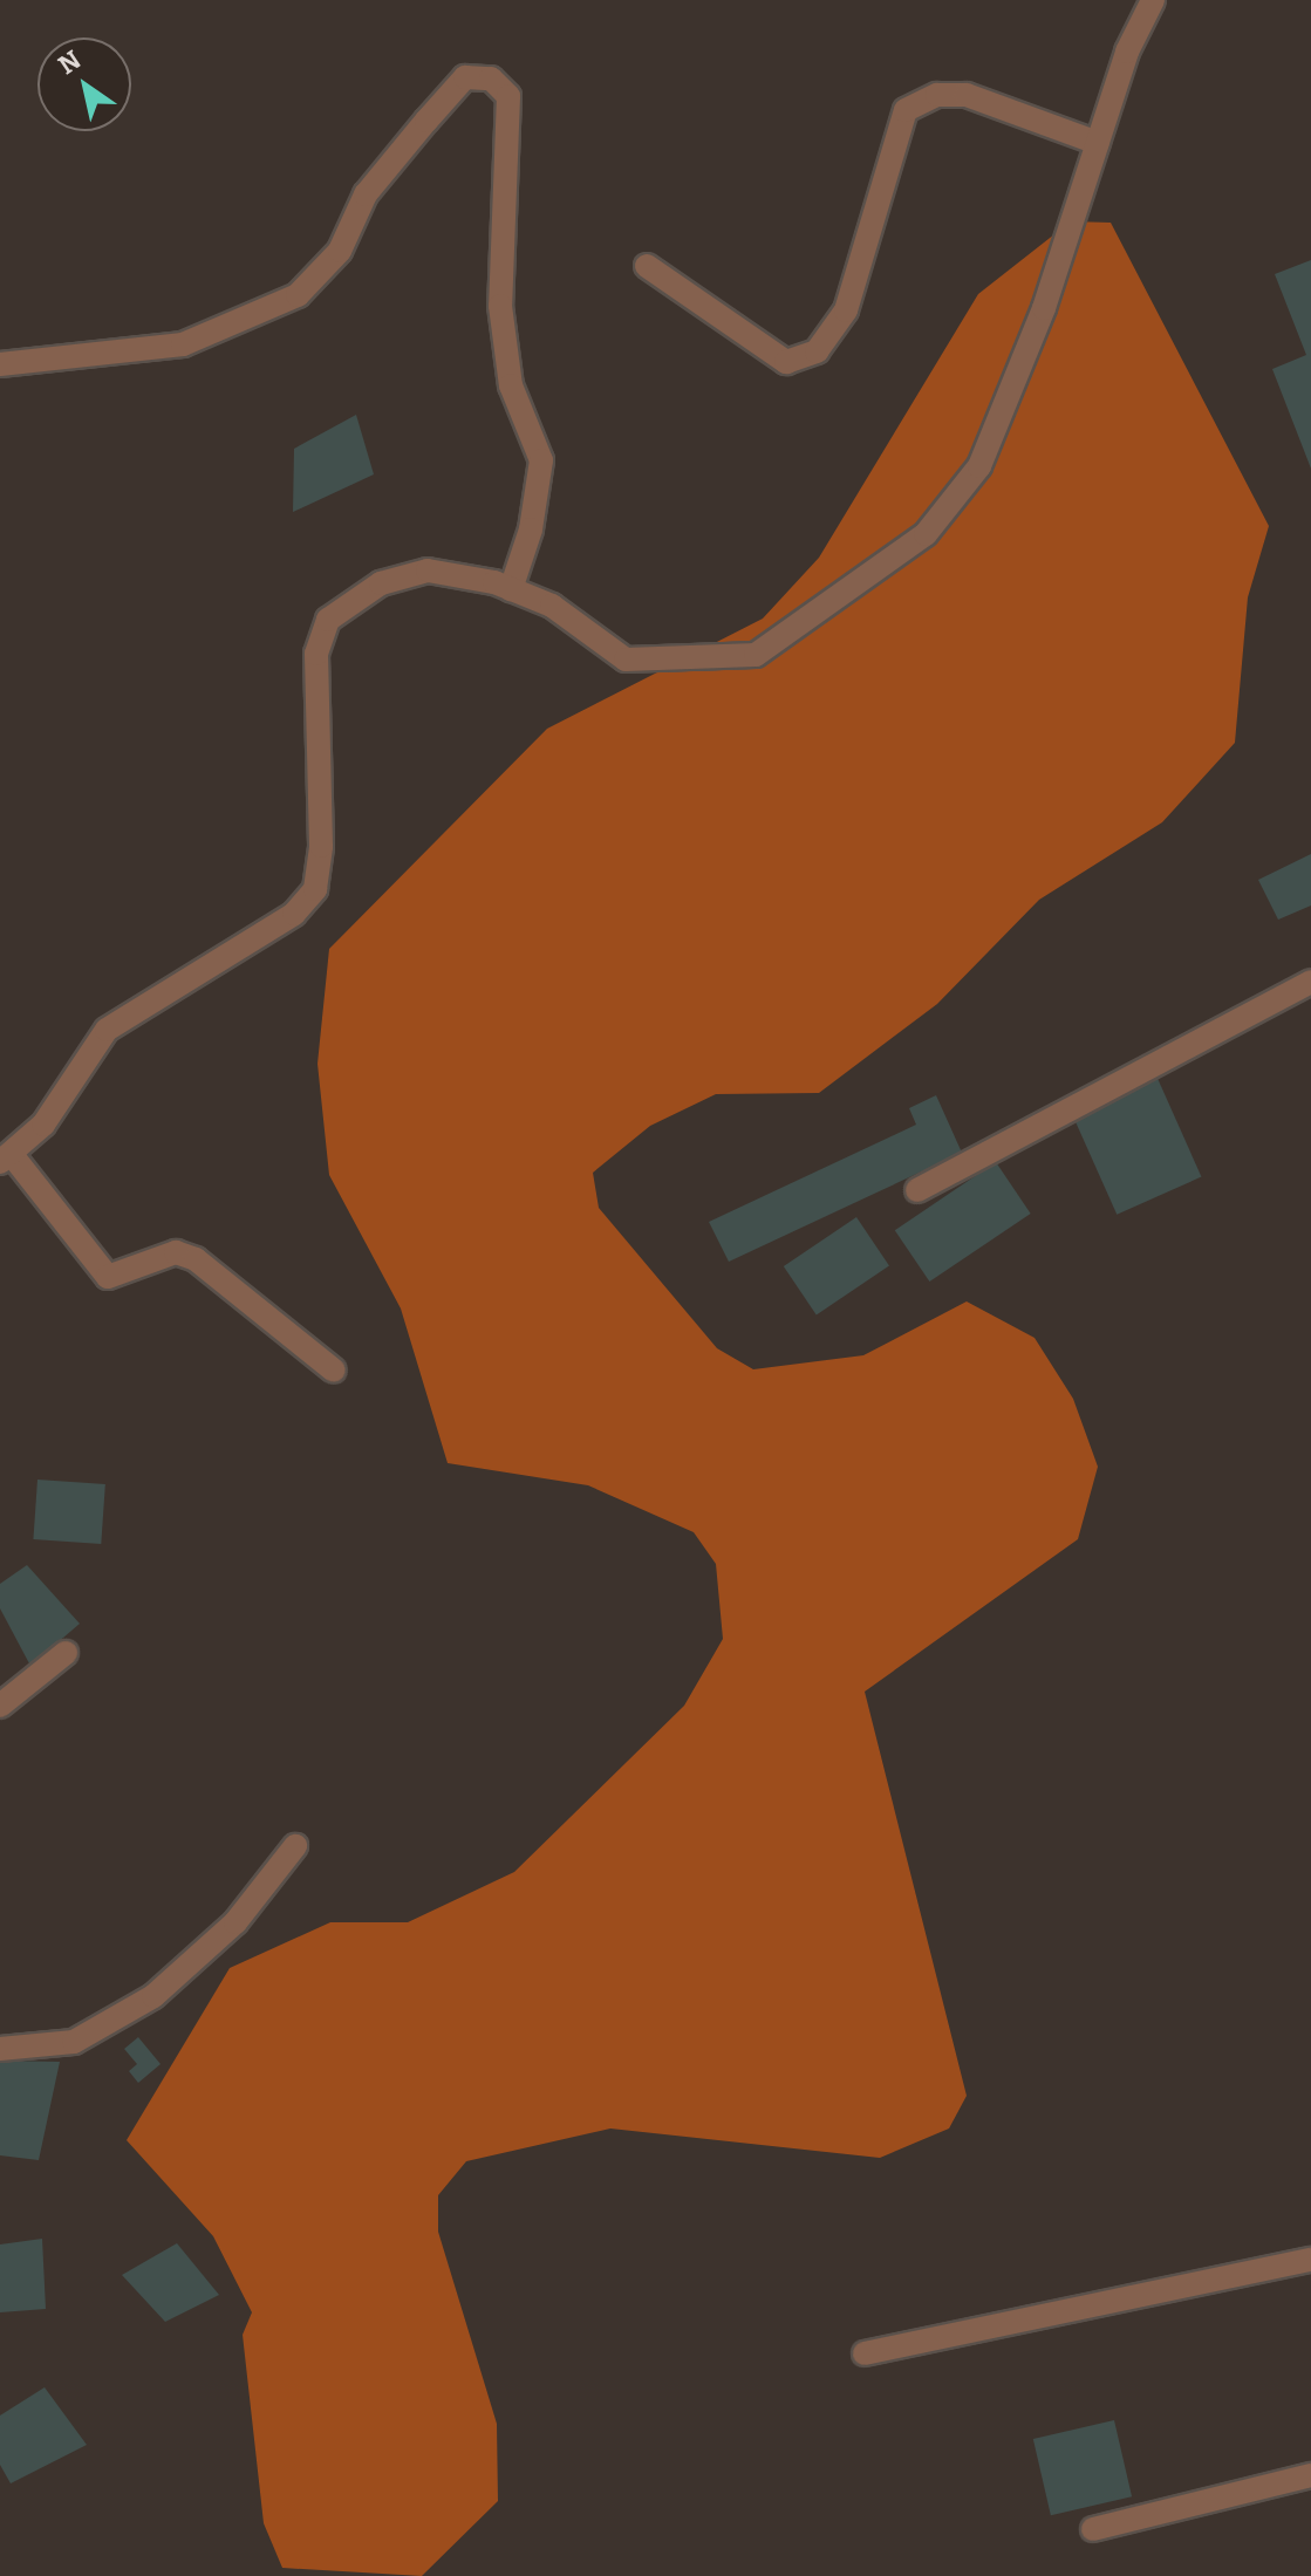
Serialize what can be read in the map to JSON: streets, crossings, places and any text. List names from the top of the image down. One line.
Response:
{"north":"top left"}
